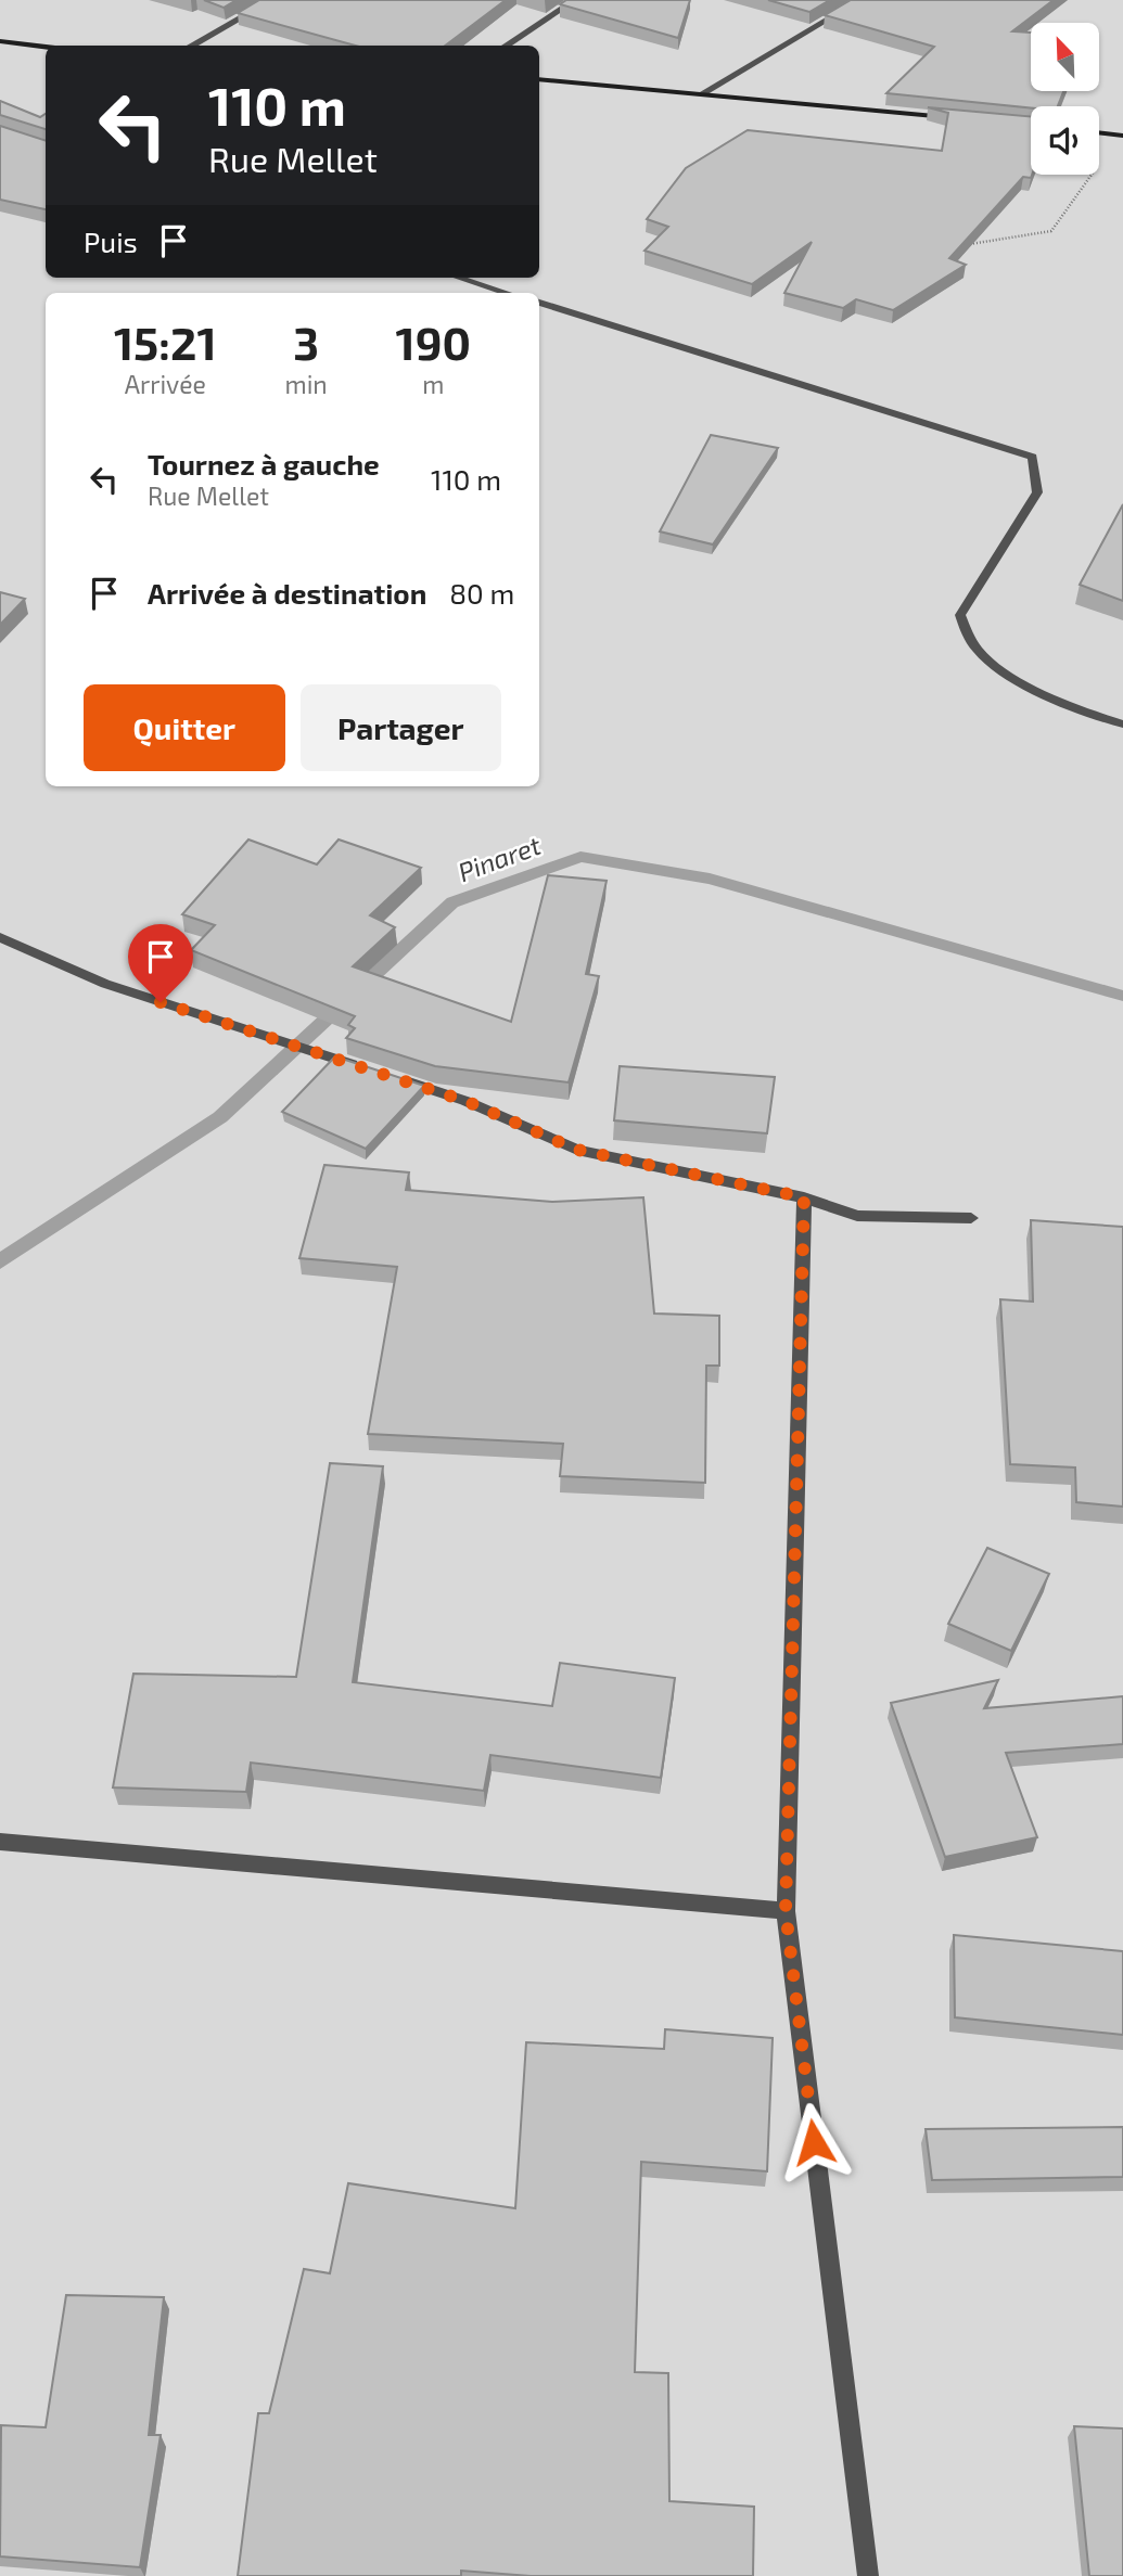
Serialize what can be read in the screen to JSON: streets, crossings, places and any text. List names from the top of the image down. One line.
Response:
{"water":["Pinaret"],"north":"top left","page":{"turn":["110 m","Rue Mellet"],"then":"Puis","eta":["15:21","Arrivée","3","min","190","m"],"list":[{"name":"Tournez à gauche","note":"Rue Mellet","value":"110 m"},{"name":"Arrivée à destination","value":"80 m"}],"buttons":["Quitter","Partager"]}}
